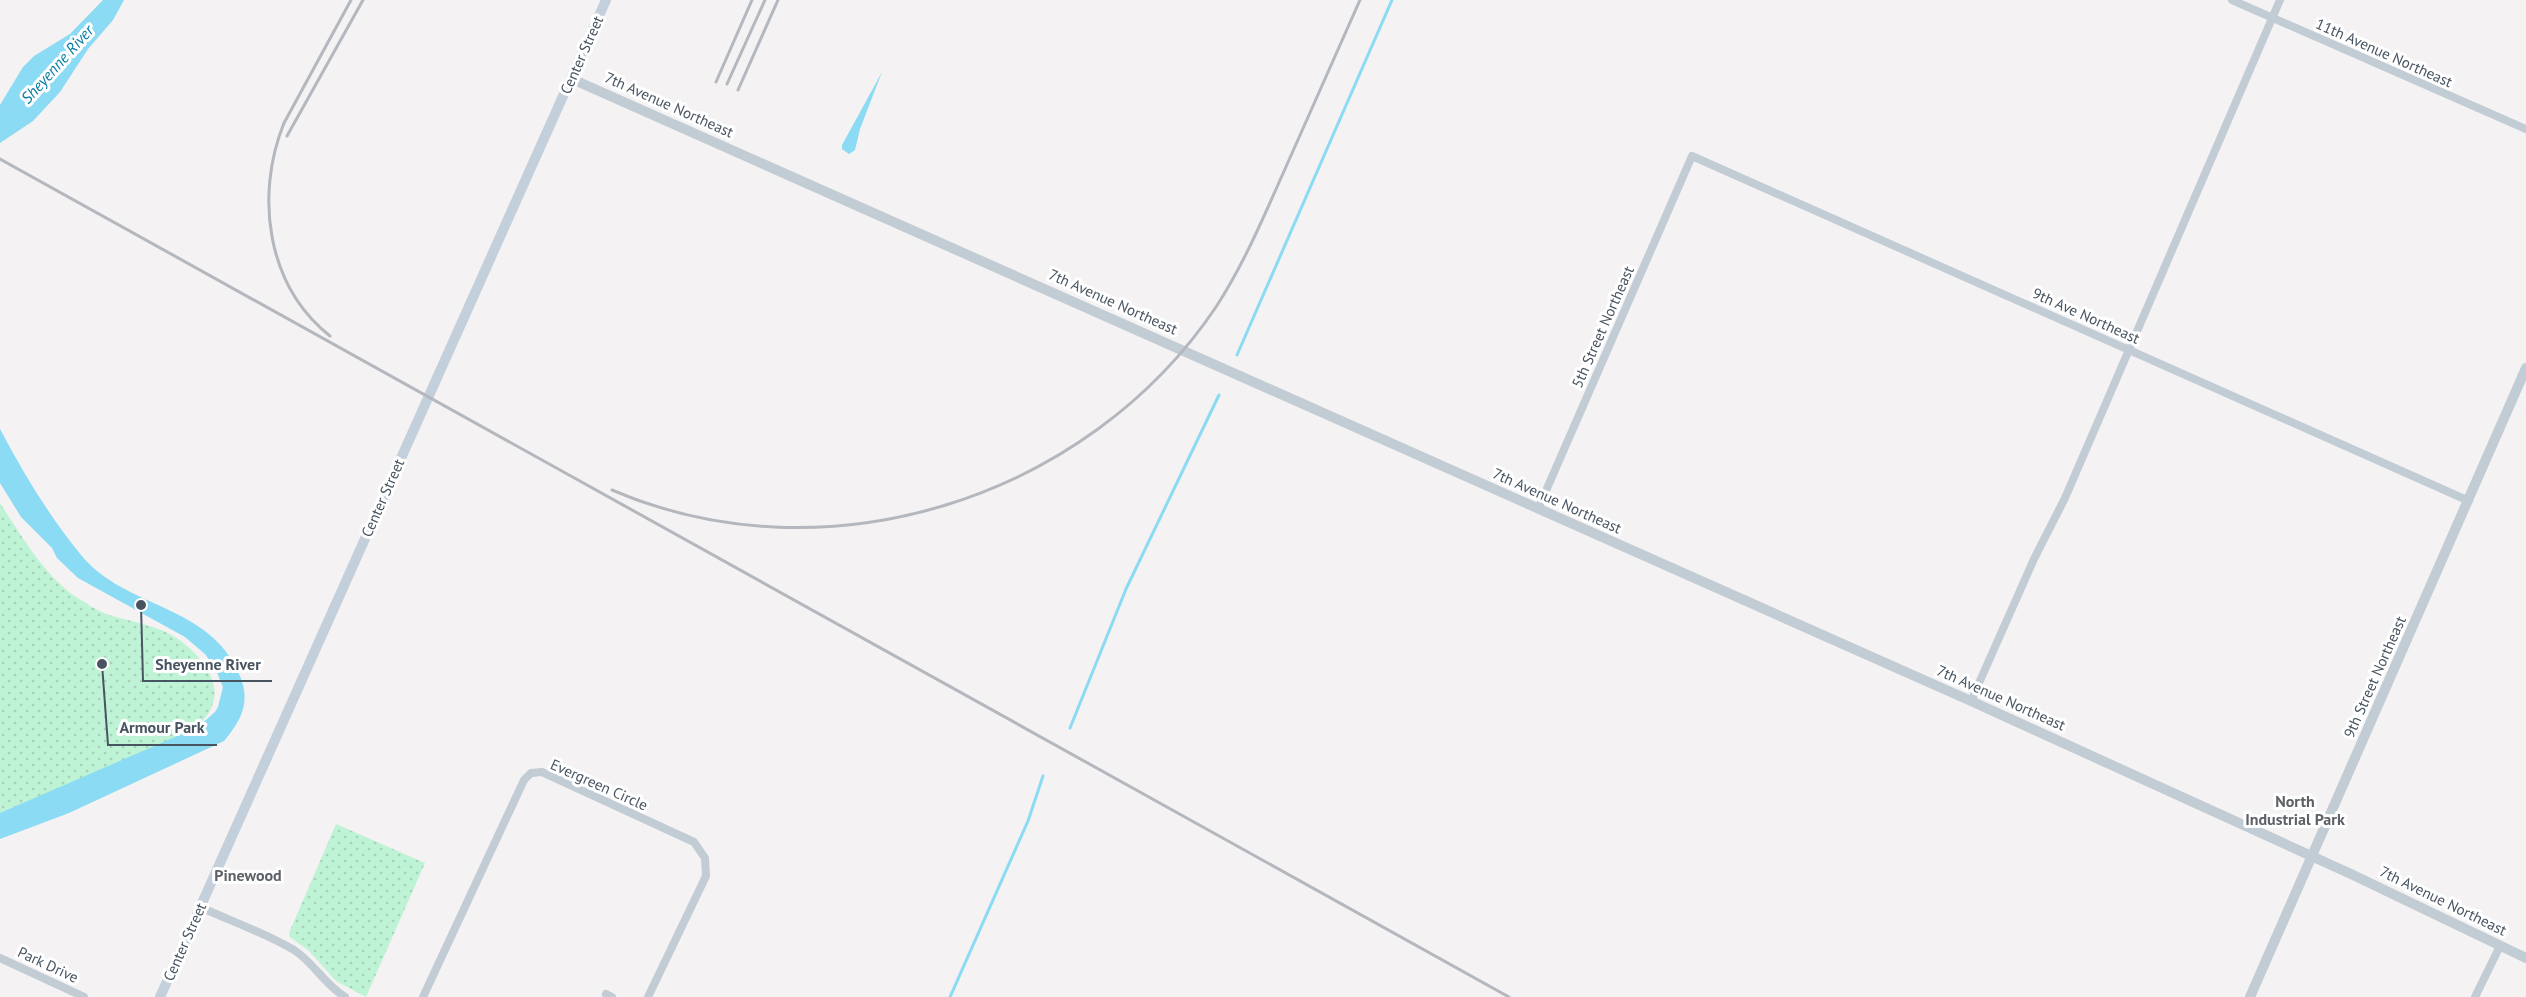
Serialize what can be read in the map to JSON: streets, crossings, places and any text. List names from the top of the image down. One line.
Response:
{"streets":{"main road":["Center Street"],"street":["11th Avenue Northeast","7th Avenue Northeast","9th Ave Northeast","5th Street Northeast","9th Street Northeast","Evergreen Circle","Park Drive"]},"crossings":[["Center Street","7th Avenue Northeast"],["7th Avenue Northeast","5th Street Northeast"],["7th Avenue Northeast","9th Street Northeast"],["9th Ave Northeast","5th Street Northeast"],["9th Ave Northeast","9th Street Northeast"]],"districts":["North Industrial Park","Pinewood"],"water":["Sheyenne River"],"places":["Sheyenne River","Armour Park"]}
